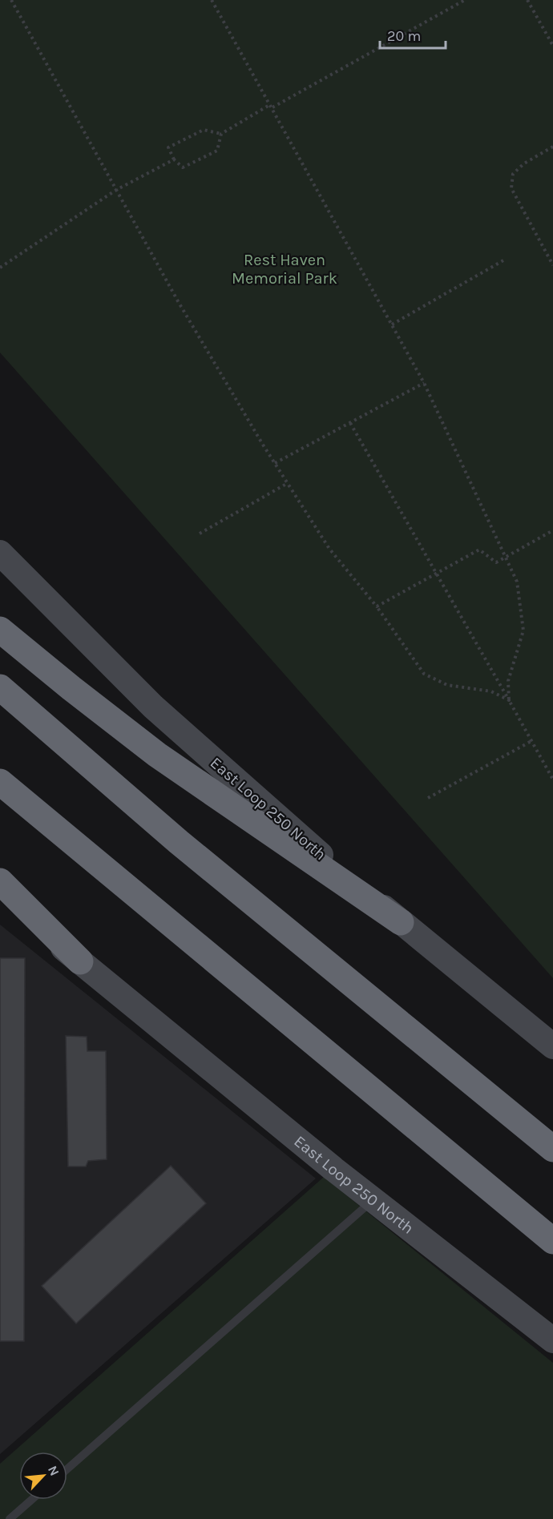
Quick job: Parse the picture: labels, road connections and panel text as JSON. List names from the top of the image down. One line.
{"streets":{"main road":["East Loop 250 North"]},"parks":["Rest Haven Memorial Park"],"scale_bar":"20 m","north":"top right"}
